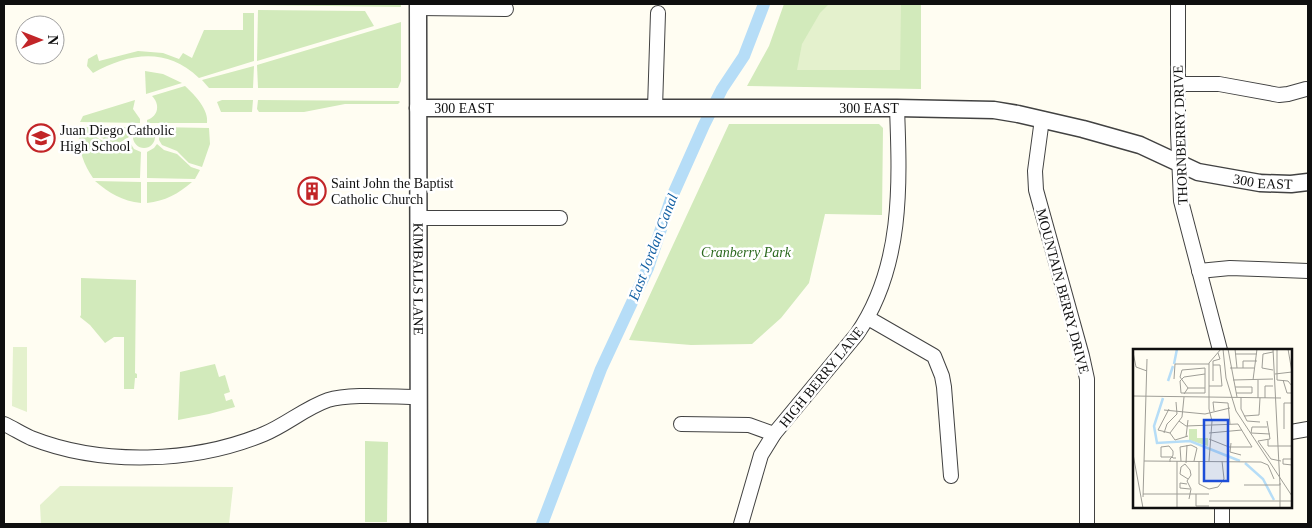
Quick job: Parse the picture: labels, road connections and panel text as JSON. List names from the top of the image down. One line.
{"streets":{"street":["300 EAST","THORNBERRY DRIVE","KIMBALLS LANE","MOUNTAIN BERRY DRIVE","HIGH BERRY LANE"]},"crossings":[["300 EAST","THORNBERRY DRIVE"],["300 EAST","KIMBALLS LANE"],["300 EAST","MOUNTAIN BERRY DRIVE"],["300 EAST","HIGH BERRY LANE"]],"water":["East Jordan Canal"],"parks":["Cranberry Park"],"places":{"school or university":["Juan Diego Catholic High School"],"building":["Saint John the Baptist Catholic Church"]},"north":"right"}
